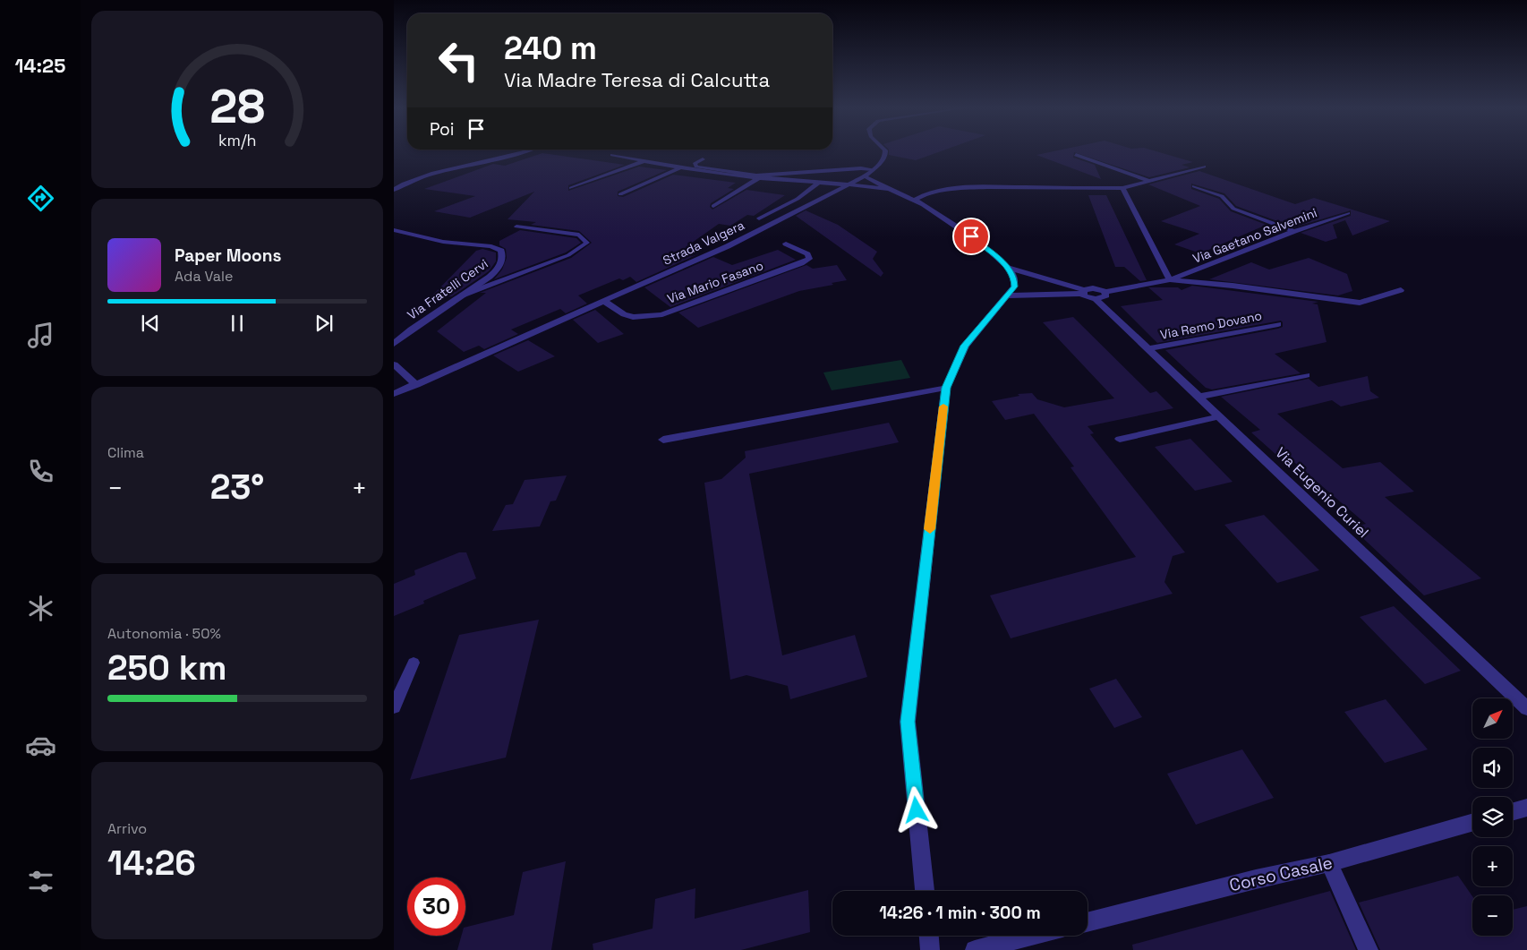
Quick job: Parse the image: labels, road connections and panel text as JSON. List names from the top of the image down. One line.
{"streets":{"street":["Via Gaetano Salvemini","Strada Valgera","Via Mario Fasano","Via Fratelli Cervi","Via Remo Dovano","Via Eugenio Curiel","Corso Casale"]},"crossings":[["Strada Valgera","Via Mario Fasano"],["Via Remo Dovano","Via Eugenio Curiel"]],"north":"top right","page":{"tabs":"14:25","turn":["240 m","Via Madre Teresa di Calcutta"],"then":"Poi","song":["Paper Moons","Ada Vale"],"tile":["Clima",["Autonomia · 50%","250 km"],["Arrivo","14:26"]],"heat":["−","23°","+"],"map_buttons":["+","−"],"limit":"30","trip":"14:26 · 1 min · 300 m","gauge":["28","km/h"]}}
